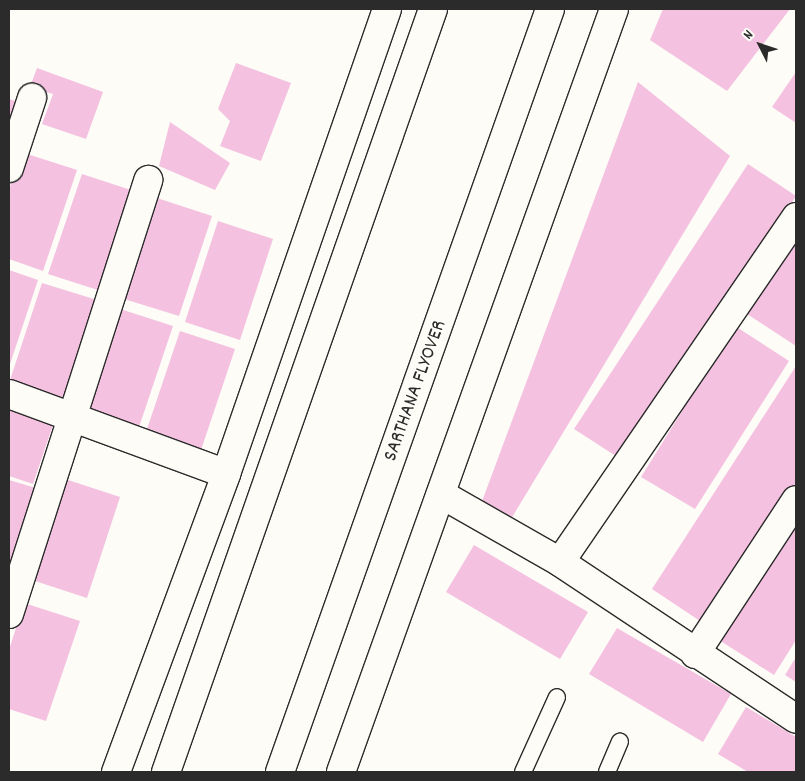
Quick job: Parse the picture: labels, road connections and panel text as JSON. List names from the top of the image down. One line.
{"streets":{"street":["SARTHANA FLYOVER"]},"north":"top left"}
